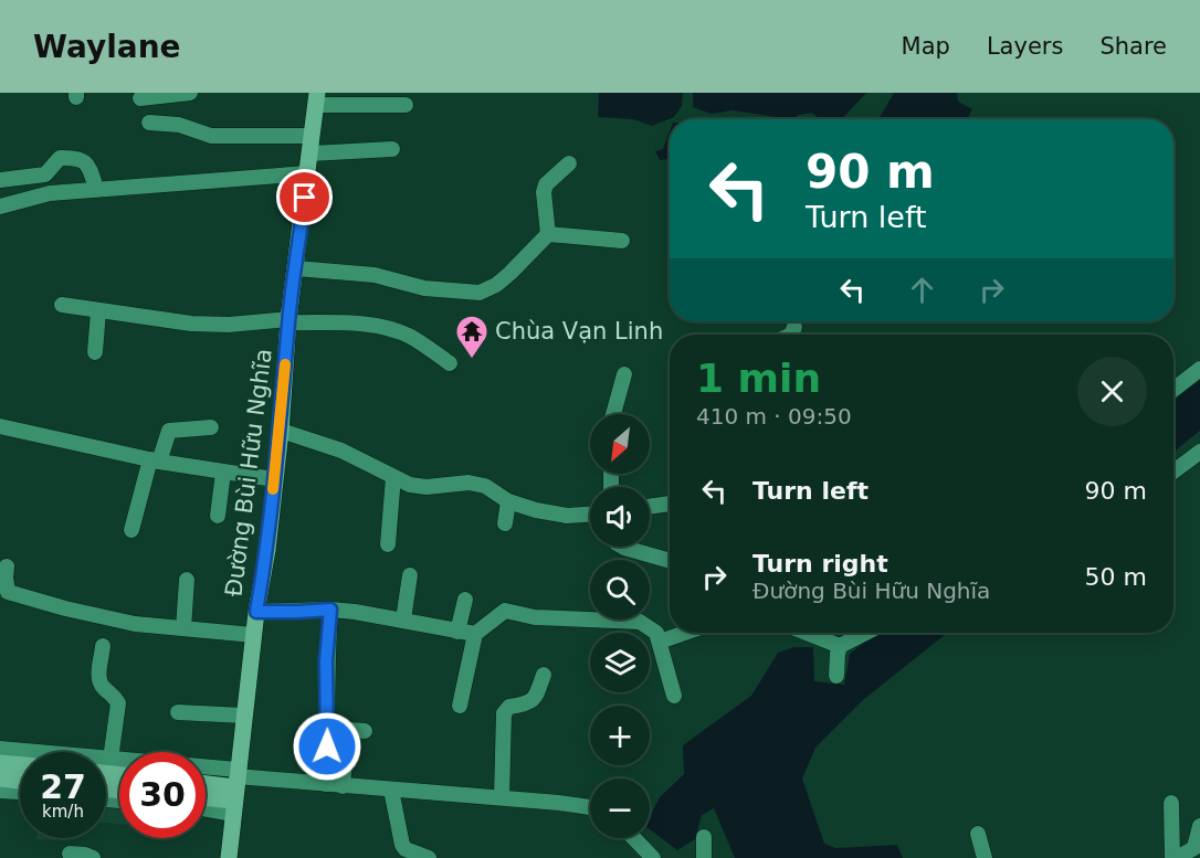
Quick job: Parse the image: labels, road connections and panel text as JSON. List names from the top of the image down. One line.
{"streets":{"main road":["Đường Bùi Hữu Nghĩa"]},"places":{"temple":["Chùa Vạn Linh"]},"north":"bottom left","page":{"header":"Waylane","nav":["Map","Layers","Share"],"turn":["90 m","Turn left"],"heading":["1 min","410 m · 09:50"],"map_buttons":["+","−"],"list":[{"name":"Turn left","value":"90 m"},{"name":"Turn right","note":"Đường Bùi Hữu Nghĩa","value":"50 m"}],"speed":"27 km/h","limit":"30"}}
